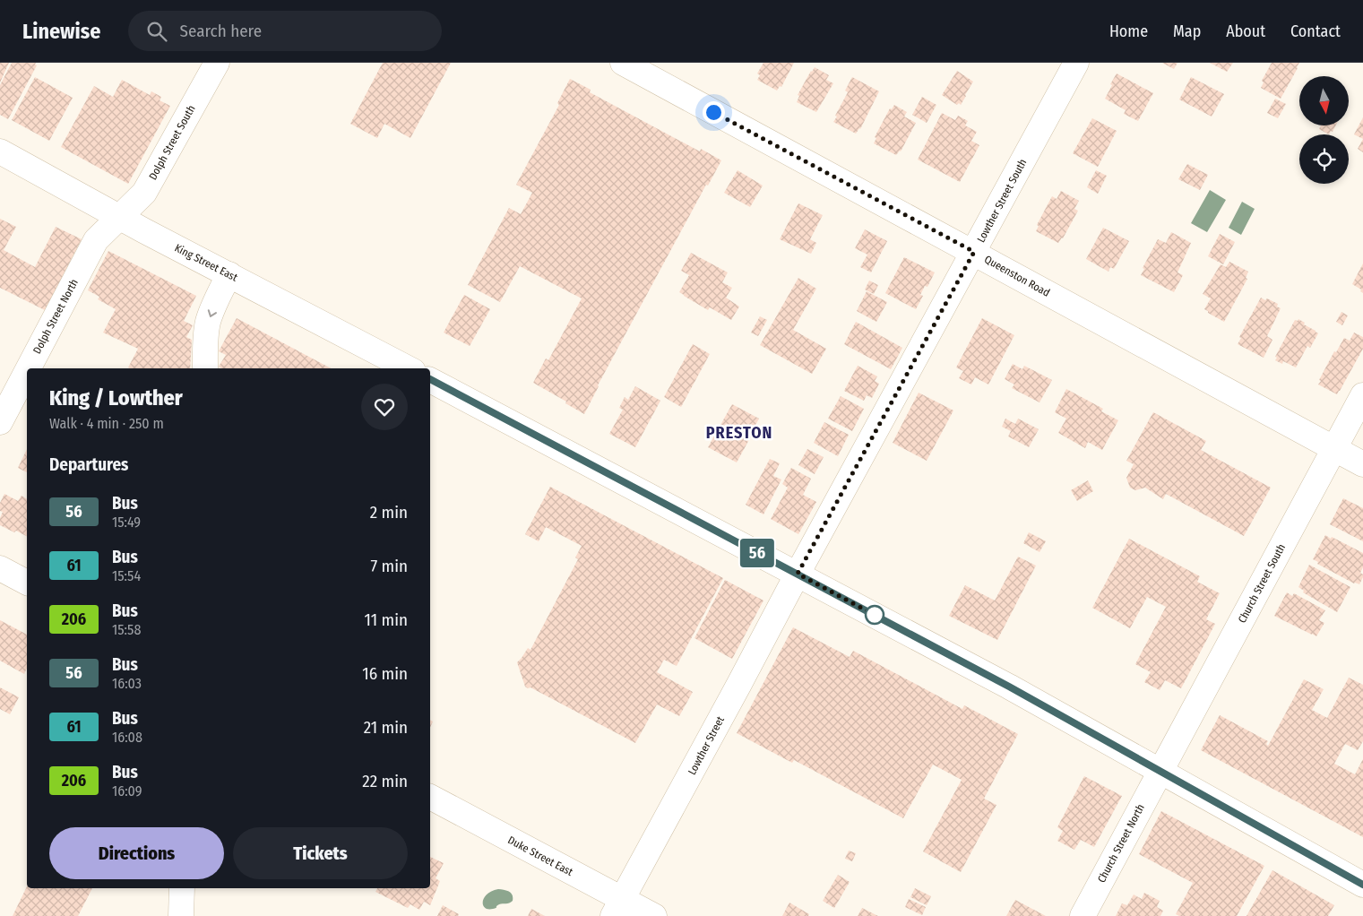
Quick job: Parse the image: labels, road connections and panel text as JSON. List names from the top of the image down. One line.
{"streets":{"street":["Dolph Street South","Lowther Street South","King Street East","Queenston Road","Dolph Street North","Church Street South","Lowther Street","Church Street North","Duke Street East"]},"crossings":[["Dolph Street South","King Street East"],["Dolph Street South","Dolph Street North"],["Lowther Street South","Queenston Road"],["Lowther Street South","Lowther Street"],["King Street East","Dolph Street North"],["Queenston Road","Church Street South"],["Church Street South","Church Street North"],["Lowther Street","Duke Street East"]],"districts":["PRESTON"],"lines":["bus line 56"],"north":"bottom","page":{"header":"Linewise","search":"Search here","nav":["Home","Map","About","Contact"],"on_map":"56","heading":[["King / Lowther","Walk · 4 min · 250 m"],"Departures"],"list":[{"mark":"56","name":"Bus","note":"15:49","value":"2 min"},{"mark":"61","name":"Bus","note":"15:54","value":"7 min"},{"mark":"206","name":"Bus","note":"15:58","value":"11 min"},{"mark":"56","name":"Bus","note":"16:03","value":"16 min"},{"mark":"61","name":"Bus","note":"16:08","value":"21 min"},{"mark":"206","name":"Bus","note":"16:09","value":"22 min"}],"buttons":["Directions","Tickets"]}}
